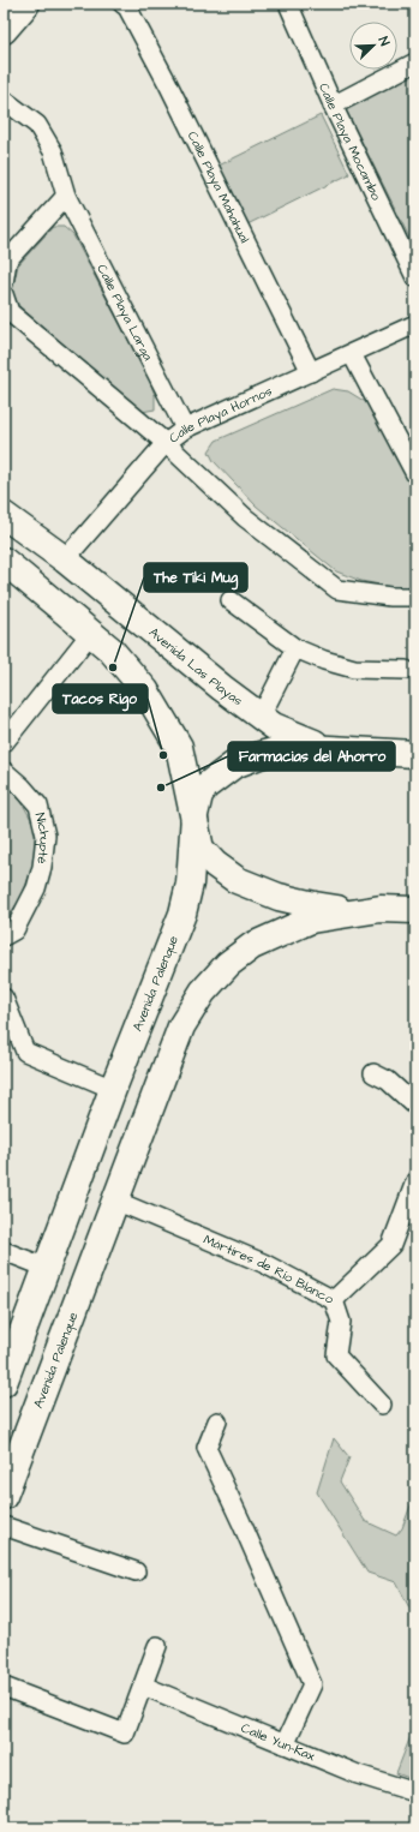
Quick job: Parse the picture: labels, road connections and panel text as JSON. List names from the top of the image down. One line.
{"streets":{"street":["Calle Playa Mocambo","Calle Playa Mahahual","Calle Playa Larga","Calle Playa Hornos","Avenida Las Playas","Nichupté","Avenida Palenque","Mártires de Río Blanco","Calle Yun-Kax"]},"crossings":[["Calle Playa Mahahual","Calle Playa Hornos"],["Calle Playa Larga","Calle Playa Hornos"],["Calle Playa Hornos","Avenida Las Playas"],["Avenida Las Playas","Avenida Palenque"],["Avenida Palenque","Mártires de Río Blanco"]],"places":["The Tiki Mug","Tacos Rigo","Farmacias del Ahorro"],"north":"top right"}
